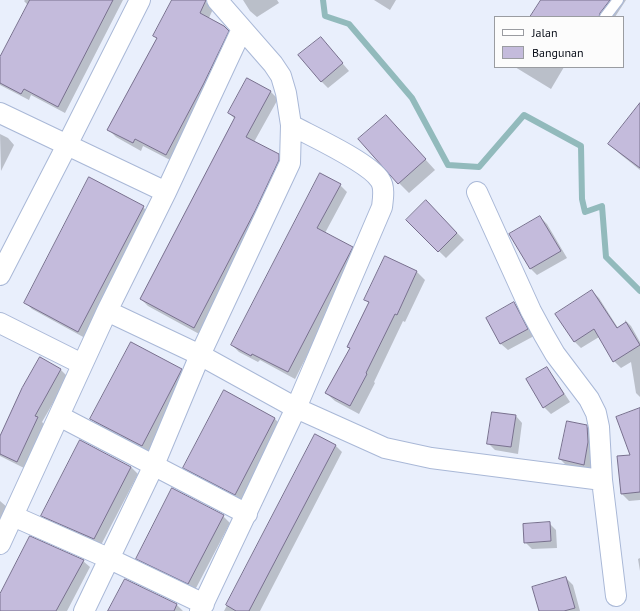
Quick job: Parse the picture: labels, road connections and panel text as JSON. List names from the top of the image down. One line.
{"legend":["Jalan","Bangunan"]}
